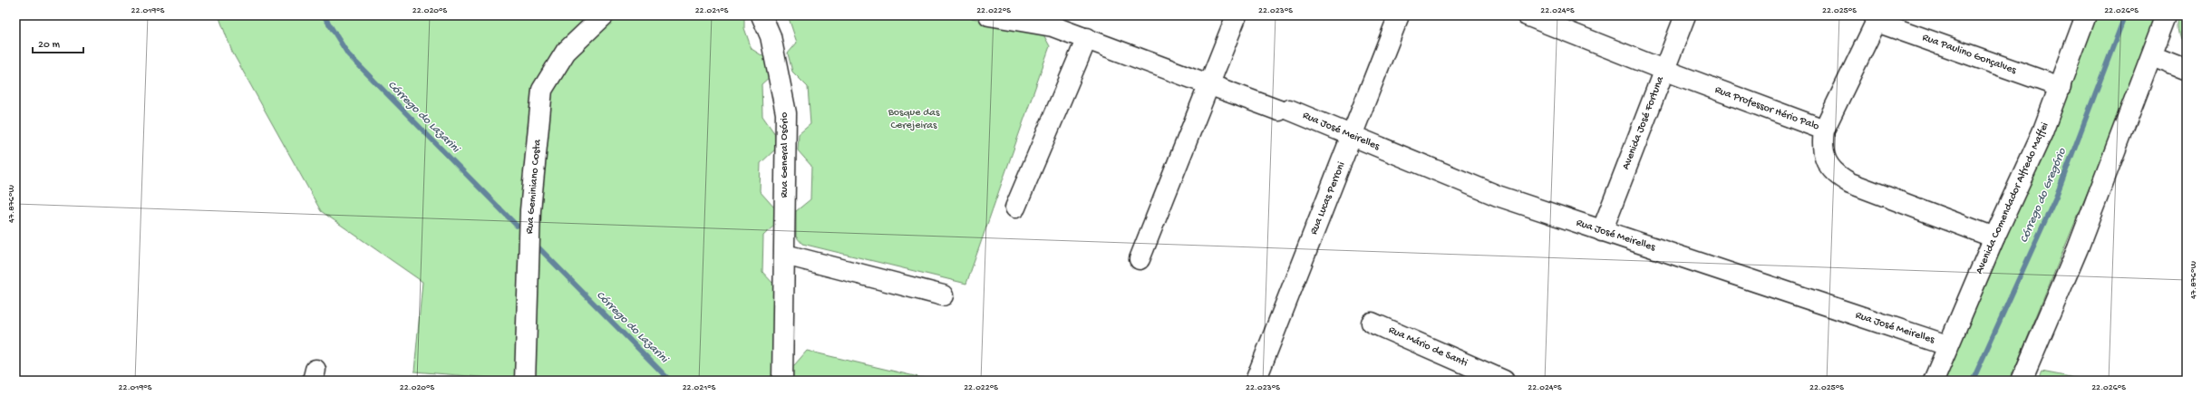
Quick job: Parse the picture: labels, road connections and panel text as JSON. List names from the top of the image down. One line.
{"streets":{"street":["Rua Paulino Gonçalves","Rua Professor Hério Palo","Avenida José Fortuna","Rua José Meirelles","Rua General Osório","Rua Geminiano Costa","Rua Lucas Perroni","Avenida Comendador Alfredo Maffei","Rua Mário de Santi"]},"crossings":[["Rua Paulino Gonçalves","Avenida Comendador Alfredo Maffei"],["Rua Professor Hério Palo","Avenida José Fortuna"],["Rua Professor Hério Palo","Avenida Comendador Alfredo Maffei"],["Avenida José Fortuna","Rua José Meirelles"],["Rua José Meirelles","Rua Lucas Perroni"],["Rua José Meirelles","Avenida Comendador Alfredo Maffei"]],"water":["Córrego do Lazarini","Córrego do Gregório"],"parks":["Bosque das Cerejeiras"],"scale_bar":"20 m","coordinates":["22.019°S","22.020°S","22.021°S","22.022°S","22.023°S","22.024°S","22.025°S","22.026°S","47.876°W"]}
